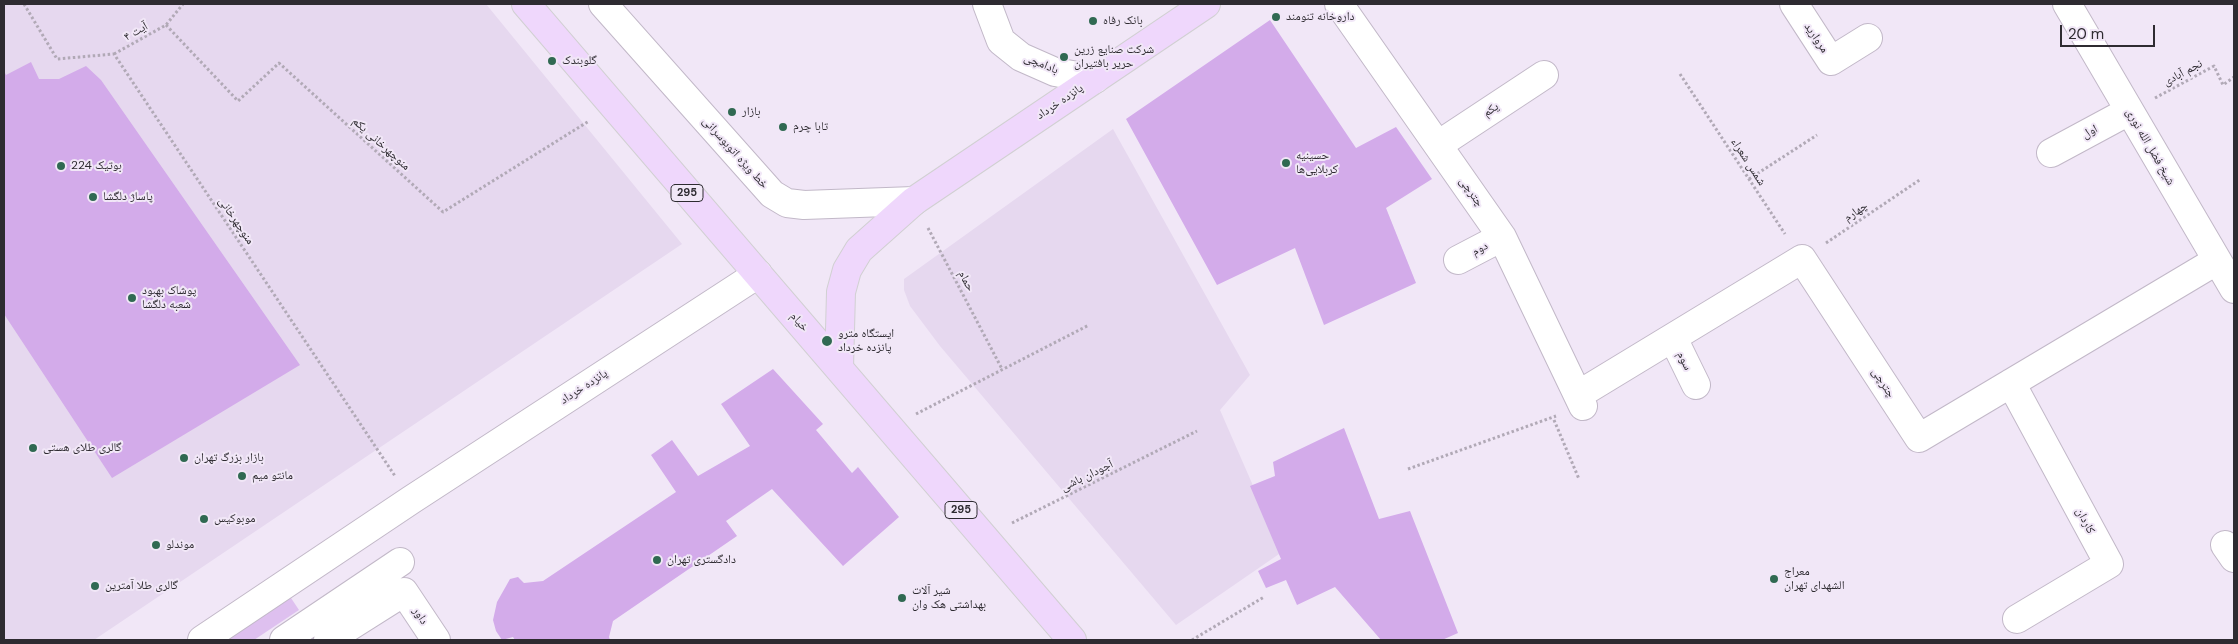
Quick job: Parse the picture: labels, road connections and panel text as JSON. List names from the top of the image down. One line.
{"streets":{"main road":["پانزده خرداد","295","خیام"],"street":["مروارید","بادامچی","یکم","اول","شیخ فضل الله نوری","خط ویژه اتوبوسرانی","چترچی","دوم","سوم","کاردان","داور"],"path":["آیت ۴","نجم آبادی","منوچهرخانی یکم","شمس شعراء","چهارم","منوچهرخانی","حمام","آجودان باشی"]},"crossings":[["آیت ۴","منوچهرخانی یکم"],["آیت ۴","منوچهرخانی"],["بادامچی","پانزده خرداد"],["نجم آبادی","اول"],["نجم آبادی","شیخ فضل الله نوری"],["پانزده خرداد","خط ویژه اتوبوسرانی"],["پانزده خرداد","منوچهرخانی"],["پانزده خرداد","حمام"],["پانزده خرداد","خیام"],["یکم","چترچی"],["اول","شیخ فضل الله نوری"],["منوچهرخانی یکم","خیام"],["شیخ فضل الله نوری","چترچی"],["خط ویژه اتوبوسرانی","حمام"],["شمس شعراء","چترچی"],["شمس شعراء","چهارم"],["چترچی","چهارم"],["چترچی","دوم"],["چترچی","کاردان"],["خیام","آجودان باشی"]],"places":["داروخانه تنومند","بانک رفاه","شرکت صنایع زرین حریر بافتیران","گلوبندک","بازار","تابا چرم","حسینیه کربلایی‌ها","بوتیک 224","پاساژ دلگشا","پوشاک بهبود شعبه دلگشا","ایستگاه مترو پانزده خرداد","گالری طلای هستی","بازار بزرگ تهران","مانتو میم","موبوکیس","موندلو","دادگستری تهران","معراج الشهدای تهران","گالری طلا آمترین","شیر آلات بهداشتی هک وان"],"scale_bar":"20 m"}
